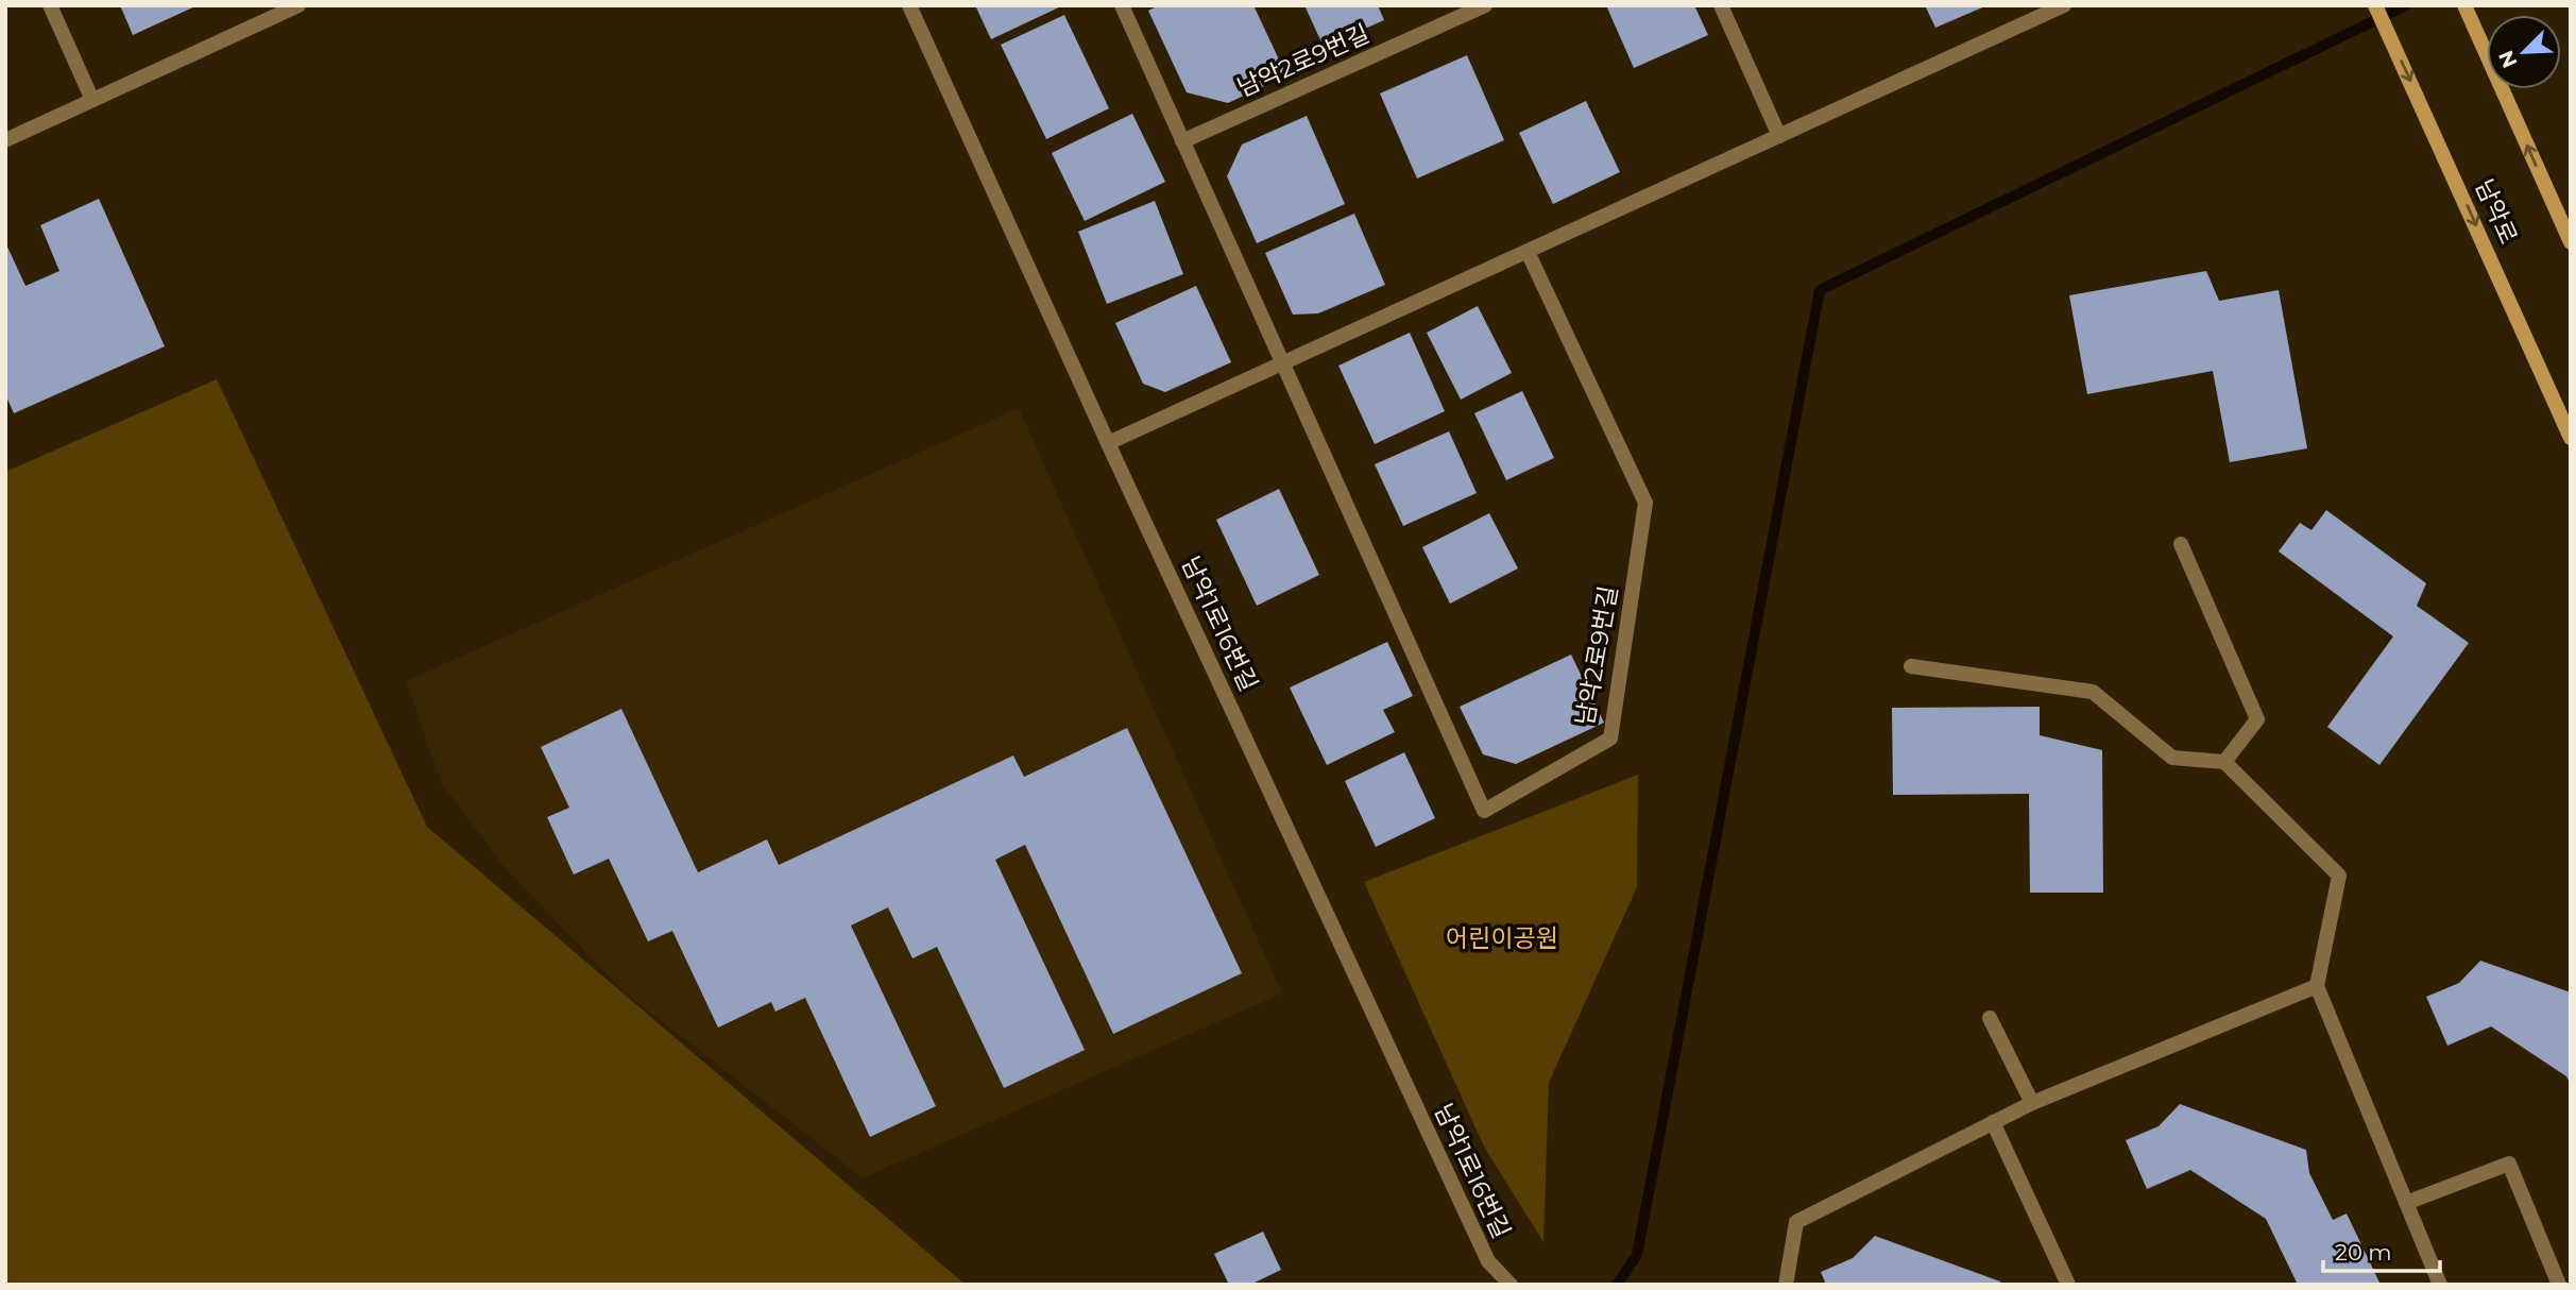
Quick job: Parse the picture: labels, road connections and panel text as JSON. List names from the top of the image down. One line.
{"streets":{"street":["남악2로9번길","남악로","남악1로16번길"]},"parks":["어린이공원"],"scale_bar":"20 m","north":"bottom left"}
